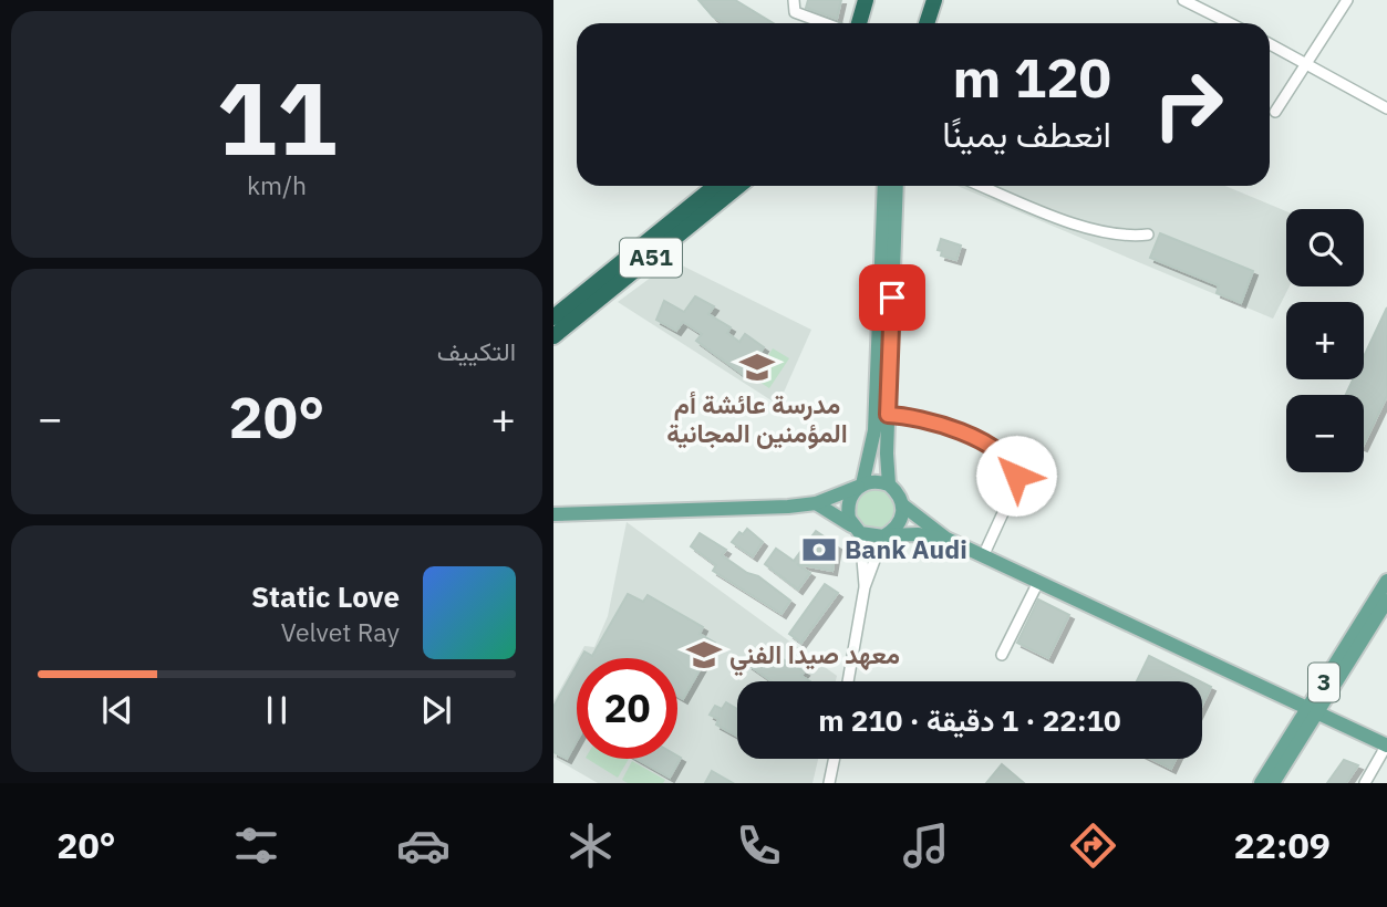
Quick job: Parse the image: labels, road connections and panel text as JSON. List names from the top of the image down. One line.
{"streets":{"highway":["A51"],"main road":["3"]},"places":{"school or university":["مدرسة عائشة أم المؤمنين المجانية","معهد صيدا الفني"],"bank":["Bank Audi"]},"page":{"tile":[["11","km/h"],"التكييف"],"turn":["120 m","انعطف يمينًا"],"map_buttons":["+","−"],"heat":["−","20°","+"],"song":["Static Love","Velvet Ray"],"limit":"20","trip":"22:10 · 1 دقيقة · 210 m","tabs":["22:09","20°"]}}
